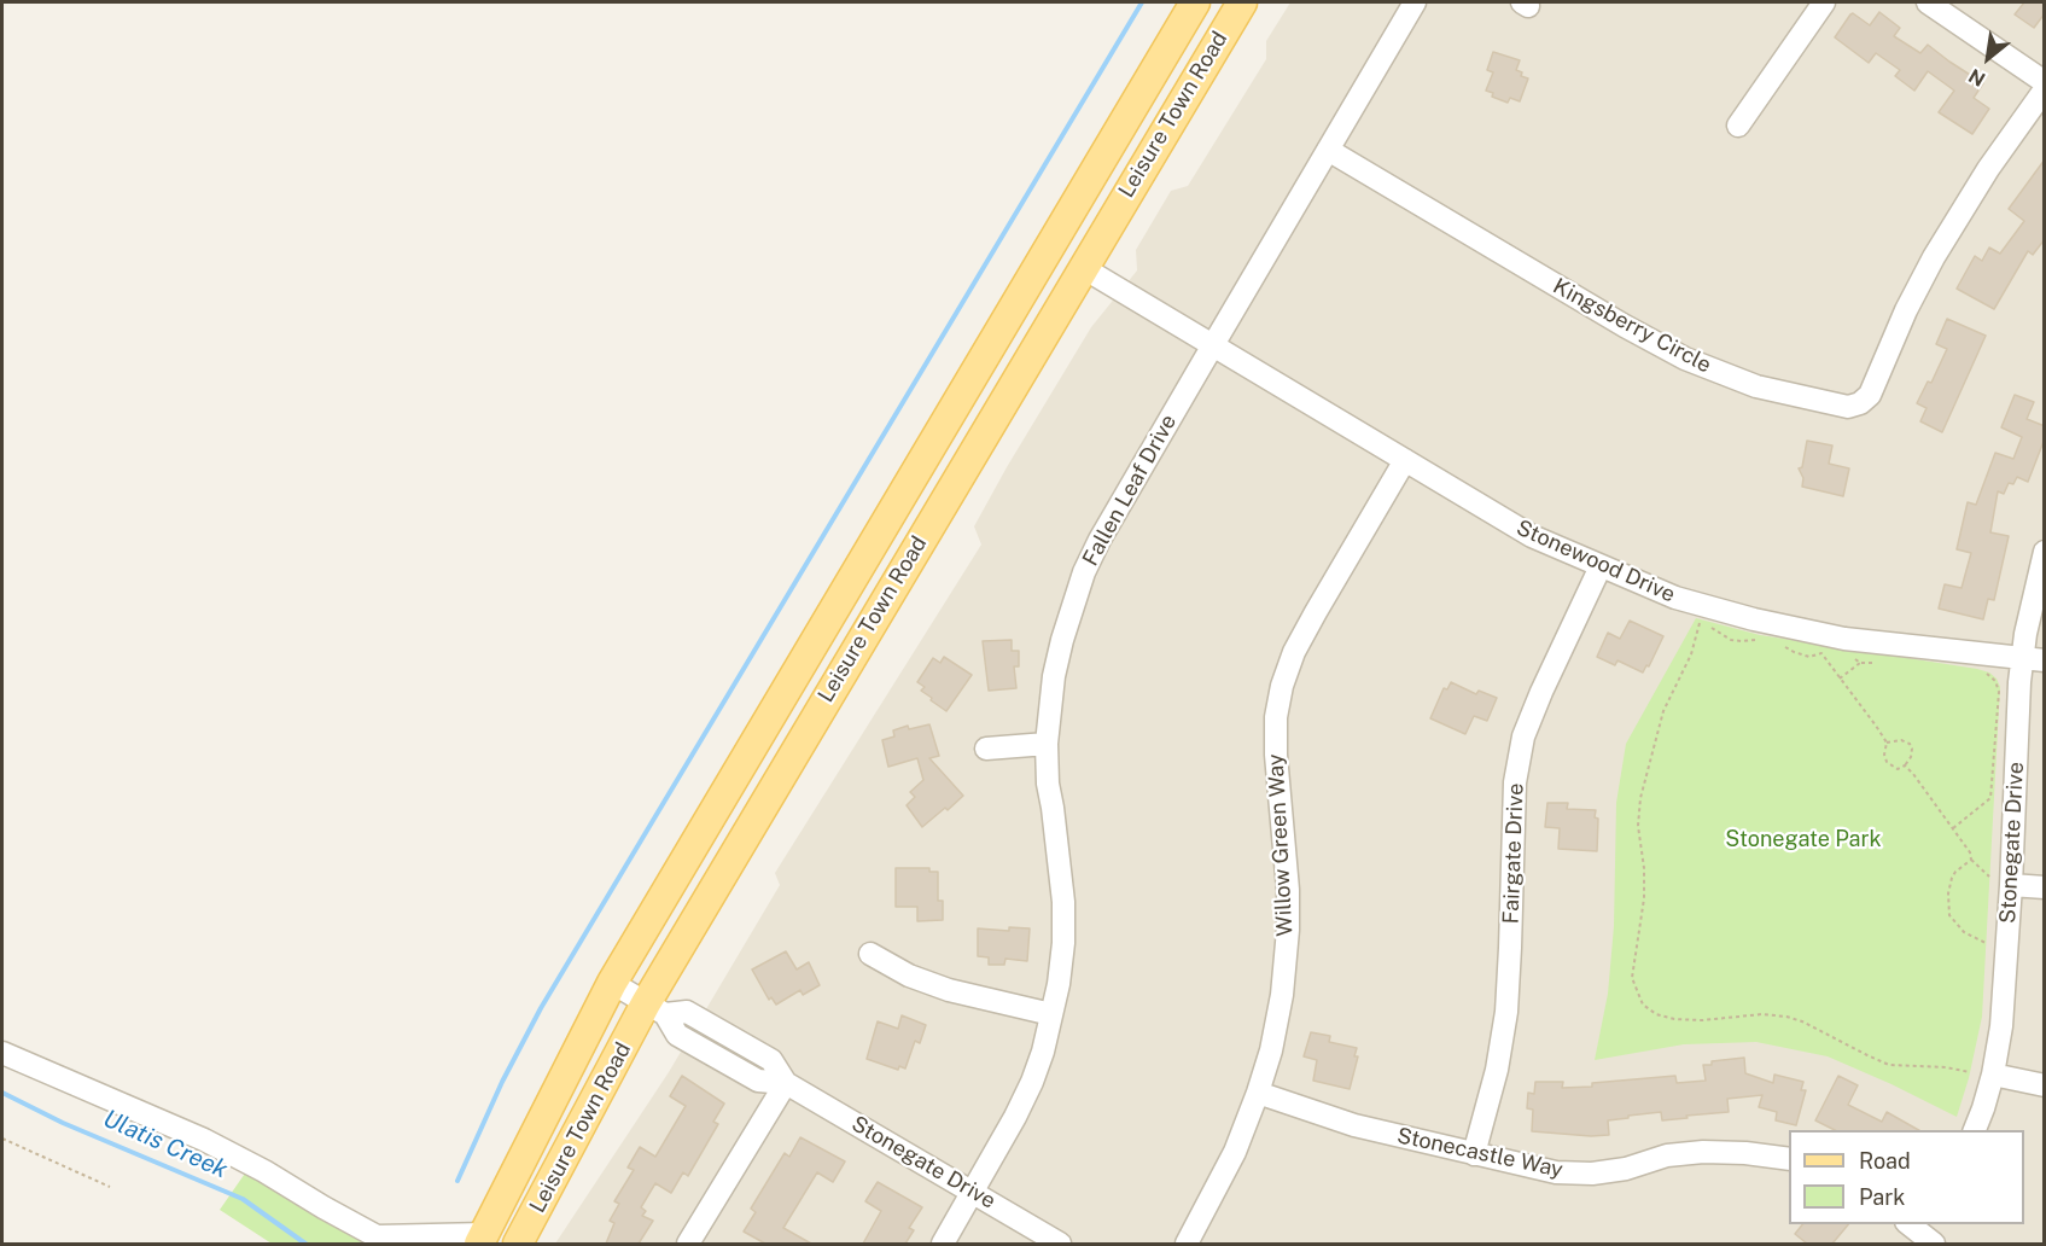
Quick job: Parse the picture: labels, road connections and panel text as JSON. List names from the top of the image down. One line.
{"streets":{"main road":["Leisure Town Road"],"street":["Kingsberry Circle","Fallen Leaf Drive","Stonewood Drive","Stonegate Drive","Willow Green Way","Fairgate Drive","Stonecastle Way"]},"crossings":[["Leisure Town Road","Stonewood Drive"],["Leisure Town Road","Stonegate Drive"],["Kingsberry Circle","Fallen Leaf Drive"],["Fallen Leaf Drive","Stonewood Drive"],["Fallen Leaf Drive","Stonegate Drive"],["Stonewood Drive","Stonegate Drive"],["Stonewood Drive","Willow Green Way"],["Stonewood Drive","Fairgate Drive"],["Willow Green Way","Stonecastle Way"],["Fairgate Drive","Stonecastle Way"]],"water":["Ulatis Creek"],"parks":["Stonegate Park"],"legend":["Road","Park"],"north":"bottom left"}
